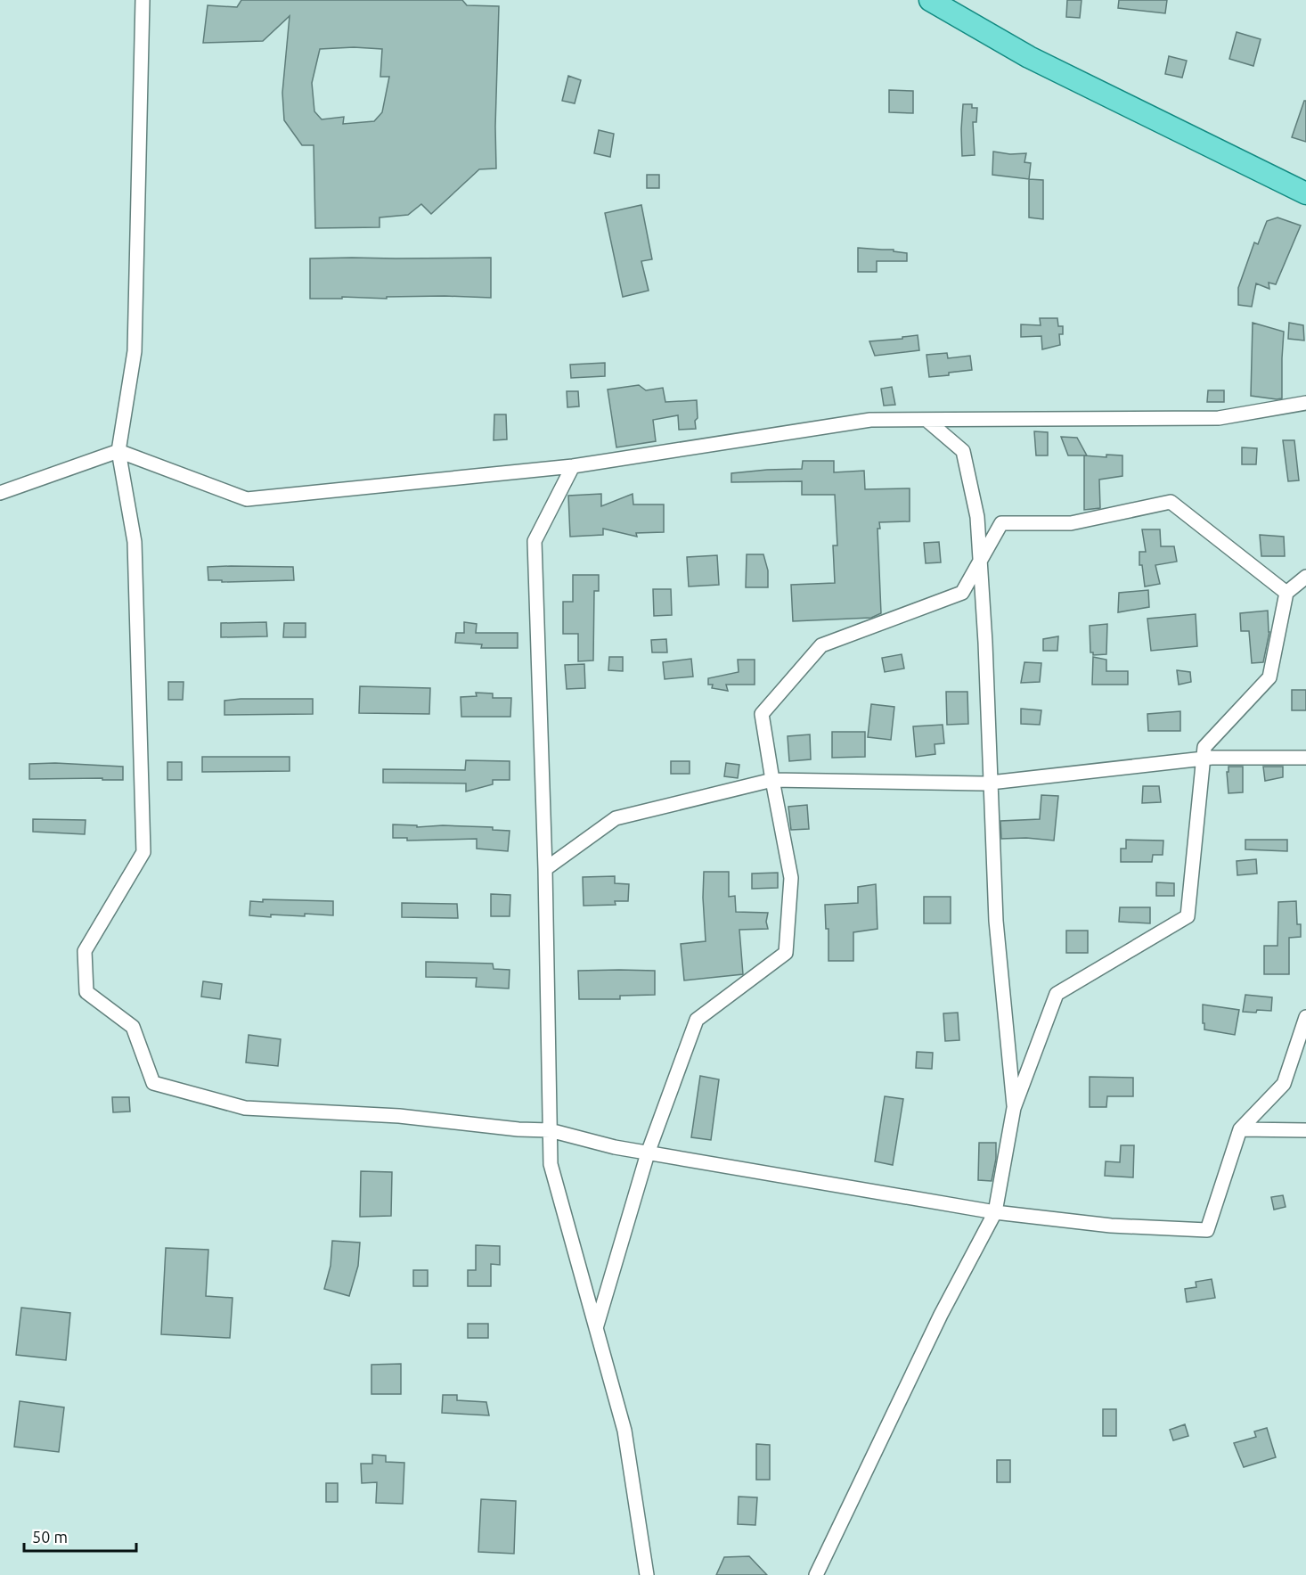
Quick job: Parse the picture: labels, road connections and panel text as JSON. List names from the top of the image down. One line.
{"scale_bar":"50 m"}
